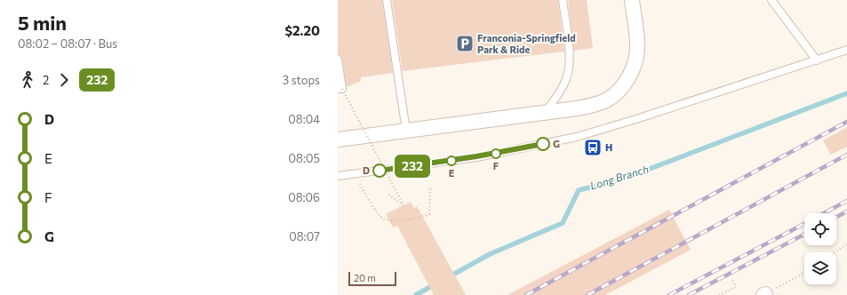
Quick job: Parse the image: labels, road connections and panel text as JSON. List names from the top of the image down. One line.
{"water":["Long Branch"],"places":{"parking":["Franconia-Springfield Park & Ride"],"other":["G","F","E","D"],"bus stop":["H"]},"lines":["bus line 232"],"scale_bar":"20 m","page":{"heading":["5 min","08:02 – 08:07 · Bus","$2.20"],"on_map":"232","legs":["2","232","3 stops"],"list":[{"name":"D","value":"08:04"},{"name":"E","value":"08:05"},{"name":"F","value":"08:06"},{"name":"G","value":"08:07"}],"scale":"20 m"}}
